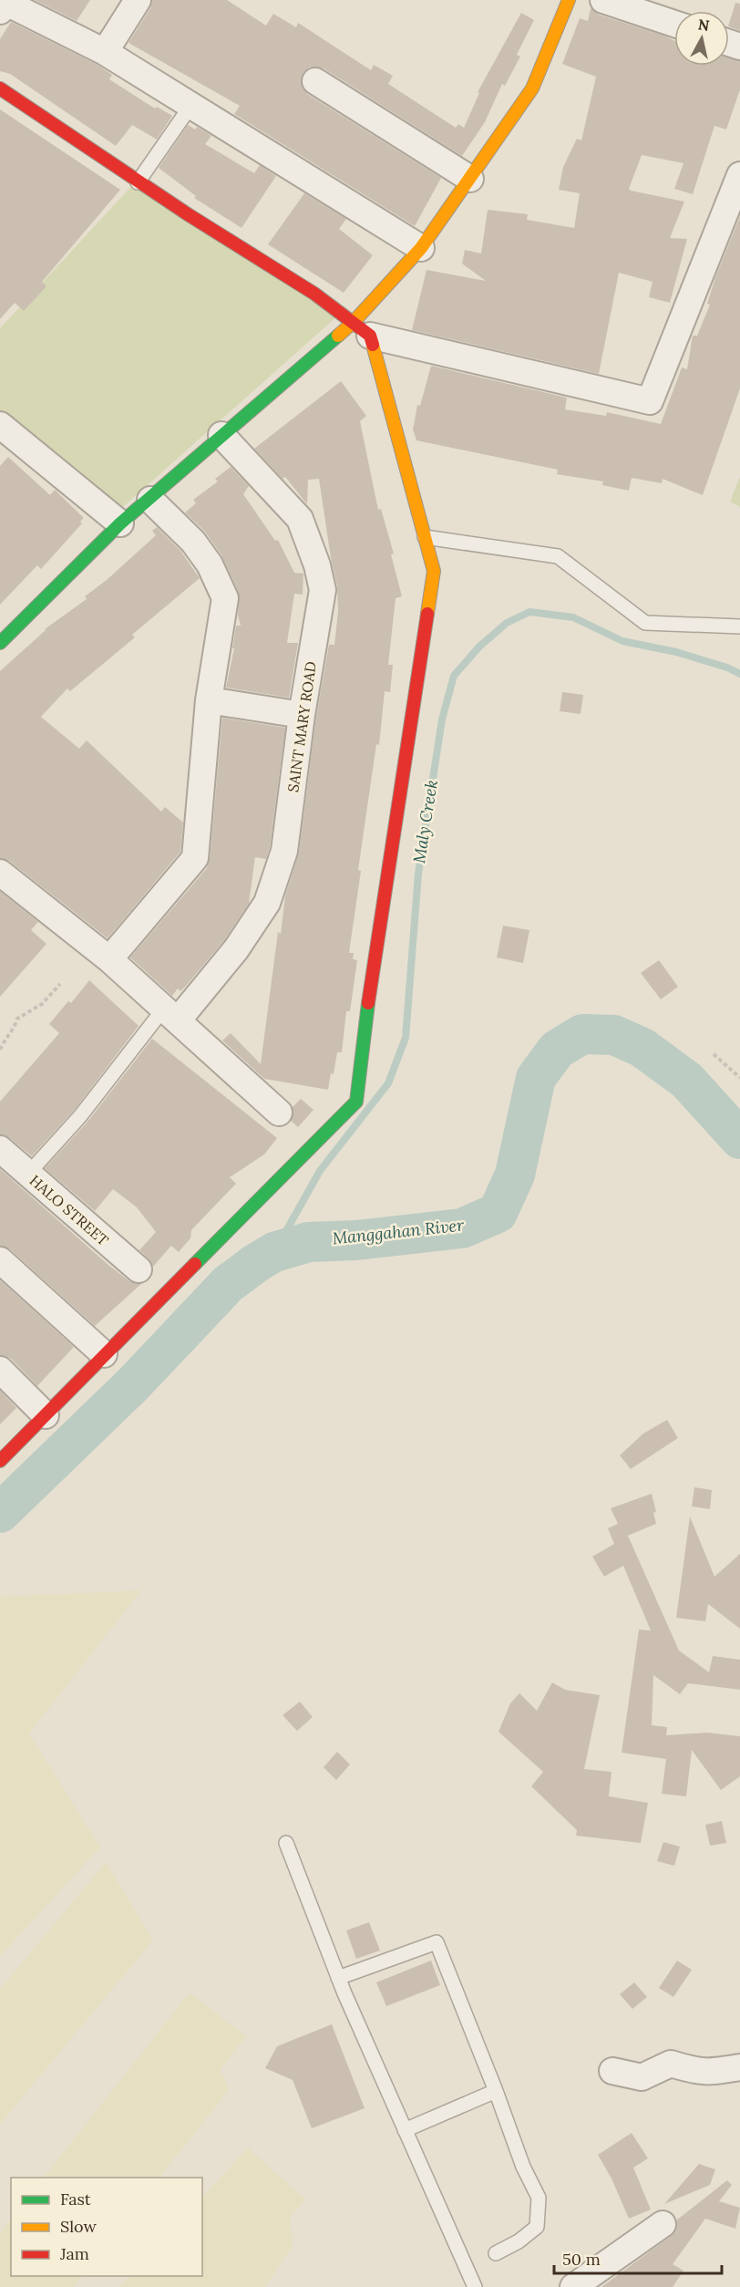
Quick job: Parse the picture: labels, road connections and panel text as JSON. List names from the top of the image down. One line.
{"streets":{"street":["SAINT MARY ROAD","HALO STREET"]},"water":["Maly Creek","Manggahan River"],"legend":["Fast","Slow","Jam"],"scale_bar":"50 m","north":"top"}
